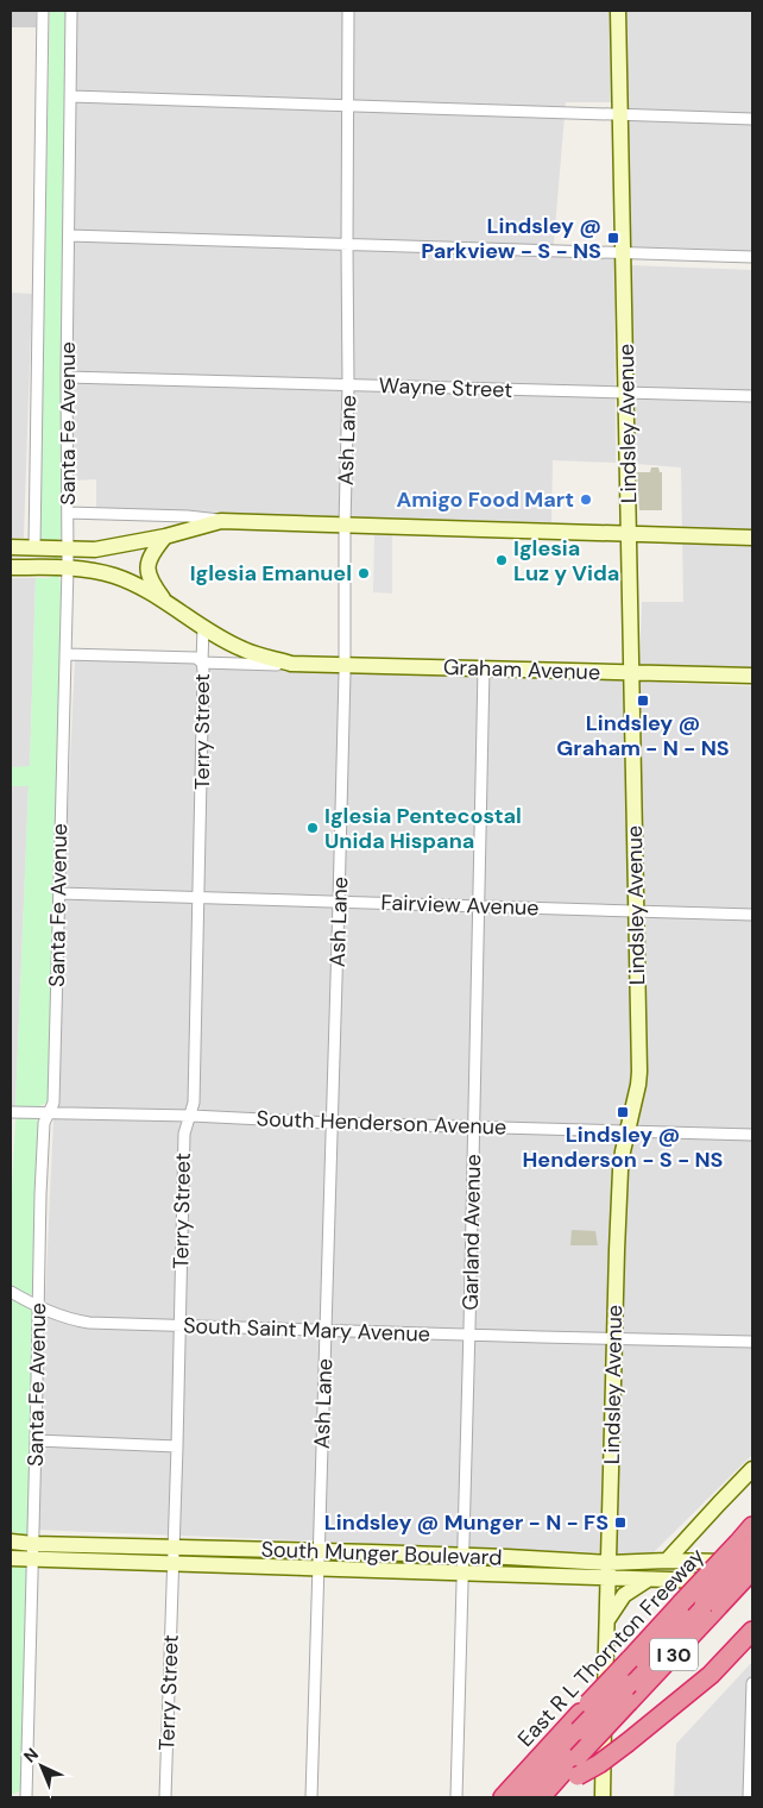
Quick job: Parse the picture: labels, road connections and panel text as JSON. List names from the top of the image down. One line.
{"streets":{"highway":["East R L Thornton Freeway","I 30"],"street":["Wayne Street","Santa Fe Avenue","Lindsley Avenue","Ash Lane","Graham Avenue","Terry Street","Fairview Avenue","South Henderson Avenue","Garland Avenue","South Saint Mary Avenue","South Munger Boulevard"]},"crossings":[["Wayne Street","Santa Fe Avenue"],["Wayne Street","Lindsley Avenue"],["Wayne Street","Ash Lane"],["Santa Fe Avenue","Graham Avenue"],["Santa Fe Avenue","Fairview Avenue"],["Santa Fe Avenue","South Henderson Avenue"],["Santa Fe Avenue","South Saint Mary Avenue"],["Santa Fe Avenue","South Munger Boulevard"],["Lindsley Avenue","Graham Avenue"],["Lindsley Avenue","Fairview Avenue"],["Lindsley Avenue","South Henderson Avenue"],["Lindsley Avenue","South Saint Mary Avenue"],["Lindsley Avenue","South Munger Boulevard"],["Ash Lane","Graham Avenue"],["Ash Lane","Fairview Avenue"],["Ash Lane","South Henderson Avenue"],["Ash Lane","South Saint Mary Avenue"],["Ash Lane","South Munger Boulevard"],["Graham Avenue","Terry Street"],["Graham Avenue","Garland Avenue"],["Terry Street","Fairview Avenue"],["Terry Street","South Henderson Avenue"],["Terry Street","South Saint Mary Avenue"],["Terry Street","South Munger Boulevard"],["Fairview Avenue","Garland Avenue"],["South Henderson Avenue","Garland Avenue"],["Garland Avenue","South Saint Mary Avenue"],["Garland Avenue","South Munger Boulevard"],["South Munger Boulevard","East R L Thornton Freeway"]],"places":{"transit":["Lindsley @ Parkview - S - NS","Lindsley @ Graham - N - NS","Lindsley @ Henderson - S - NS","Lindsley @ Munger - N - FS"],"other":["Amigo Food Mart","Iglesia Luz y Vida","Iglesia Emanuel","Iglesia Pentecostal Unida Hispana"]},"north":"top left"}
